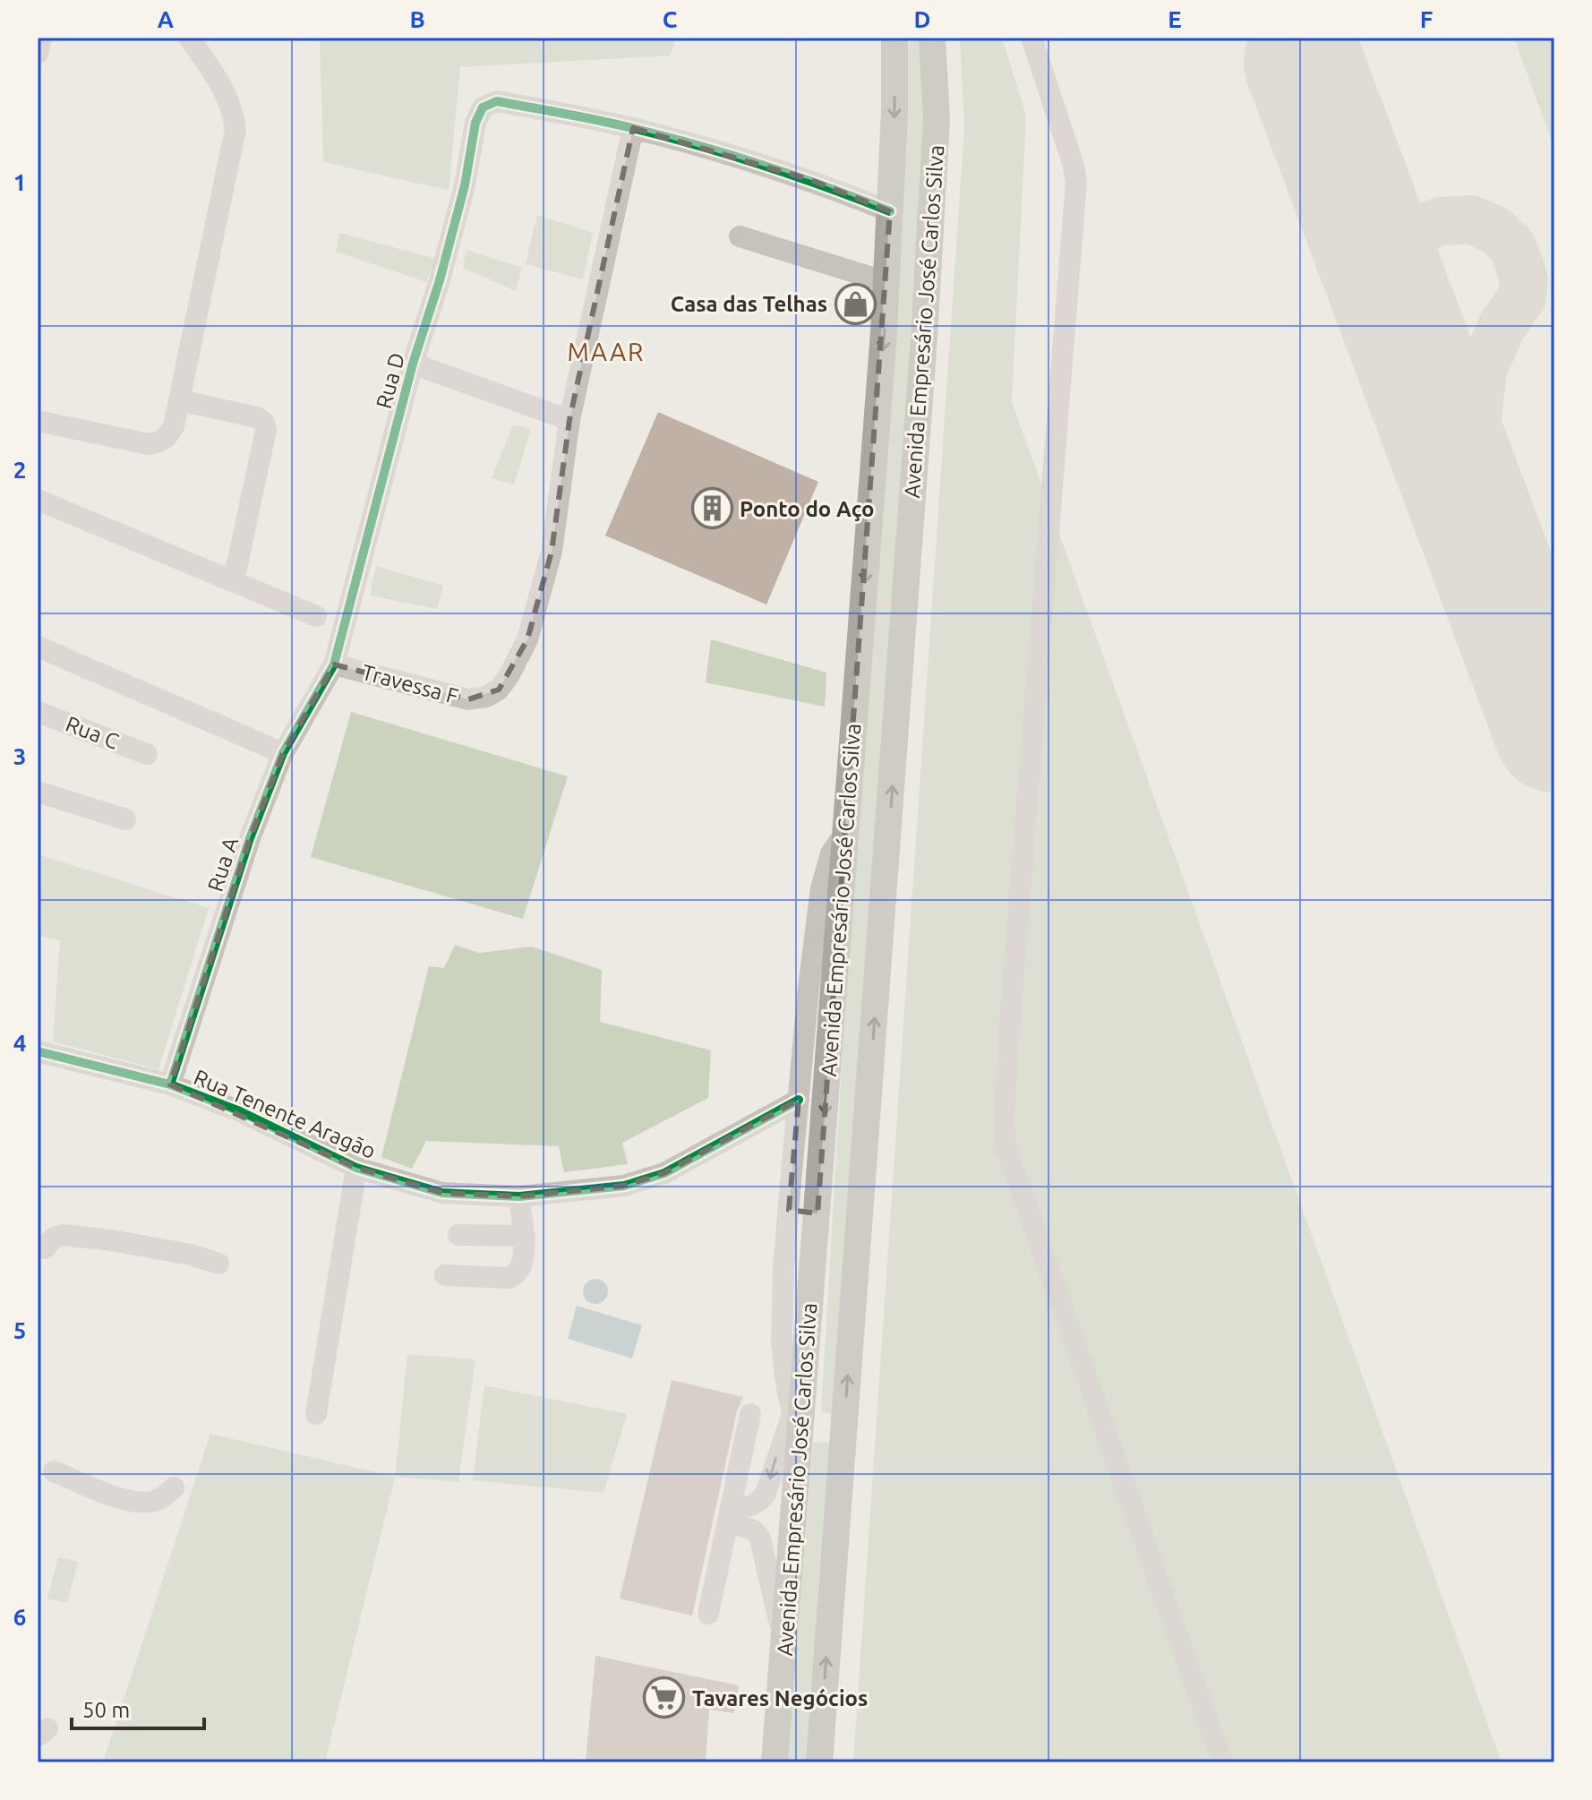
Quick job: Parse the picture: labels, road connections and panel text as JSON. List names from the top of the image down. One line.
{"streets":{"main road":["Avenida Empresário José Carlos Silva"],"street":["Rua D","Travessa F","Rua C","Rua A","Rua Tenente Aragão"]},"crossings":[["Rua D","Travessa F"],["Rua D","Rua A"],["Travessa F","Rua A"],["Rua A","Rua Tenente Aragão"]],"districts":["MAAR"],"places":{"shop":["Casa das Telhas"],"building":["Ponto do Aço"],"supermarket":["Tavares Negócios"]},"scale_bar":"50 m","grid":{"columns":["A","B","C","D","E","F"],"rows":["1","2","3","4","5","6"]}}
